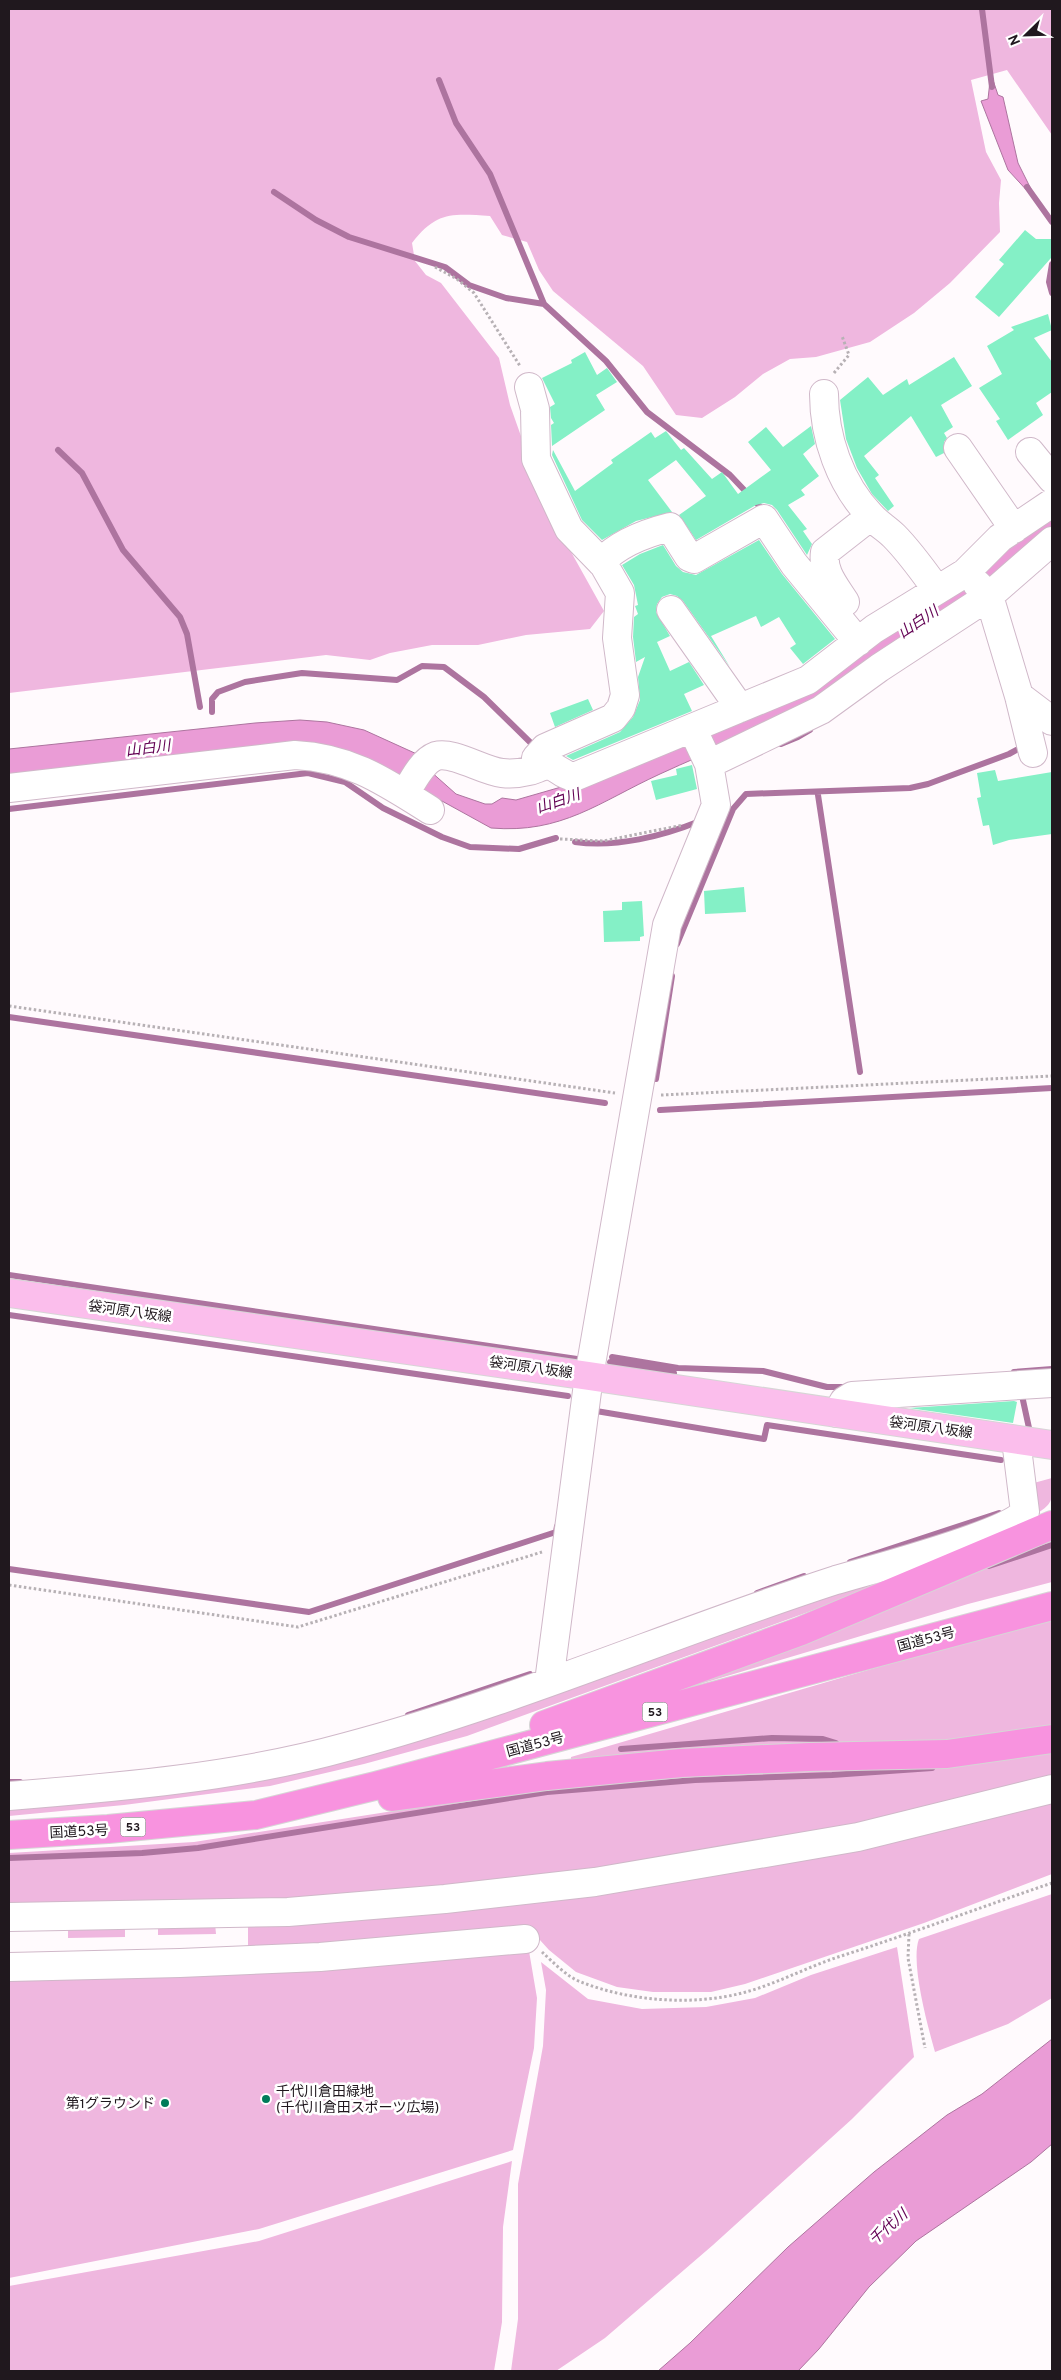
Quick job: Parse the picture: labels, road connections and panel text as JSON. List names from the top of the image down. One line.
{"streets":{"highway":["国道53号","53"],"main road":["袋河原八坂線"]},"water":["山白川","千代川"],"places":["千代川倉田緑地 (千代川倉田スポーツ広場)","第1グラウンド"],"north":"bottom left"}
